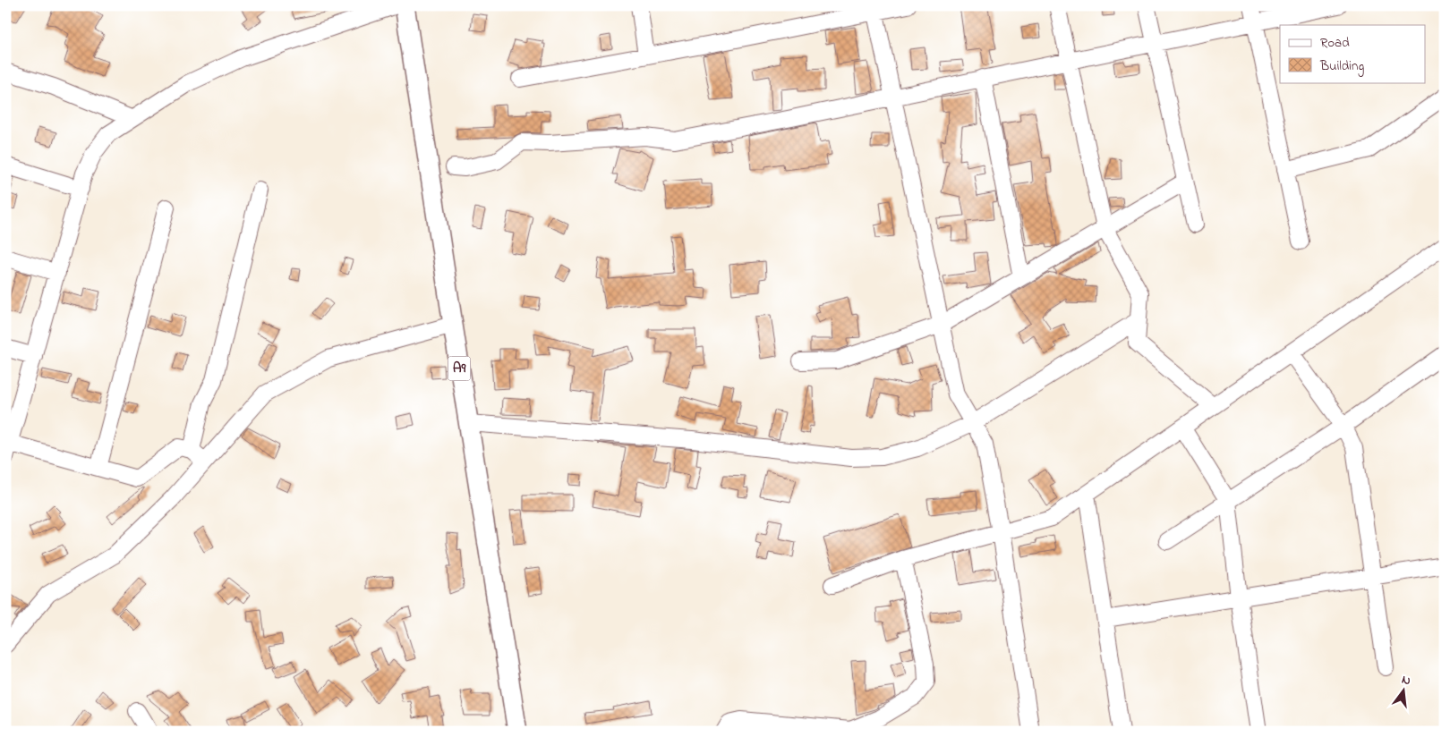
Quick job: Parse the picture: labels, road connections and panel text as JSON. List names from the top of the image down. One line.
{"streets":{"main road":["A9"]},"legend":["Road","Building"],"north":"top"}
